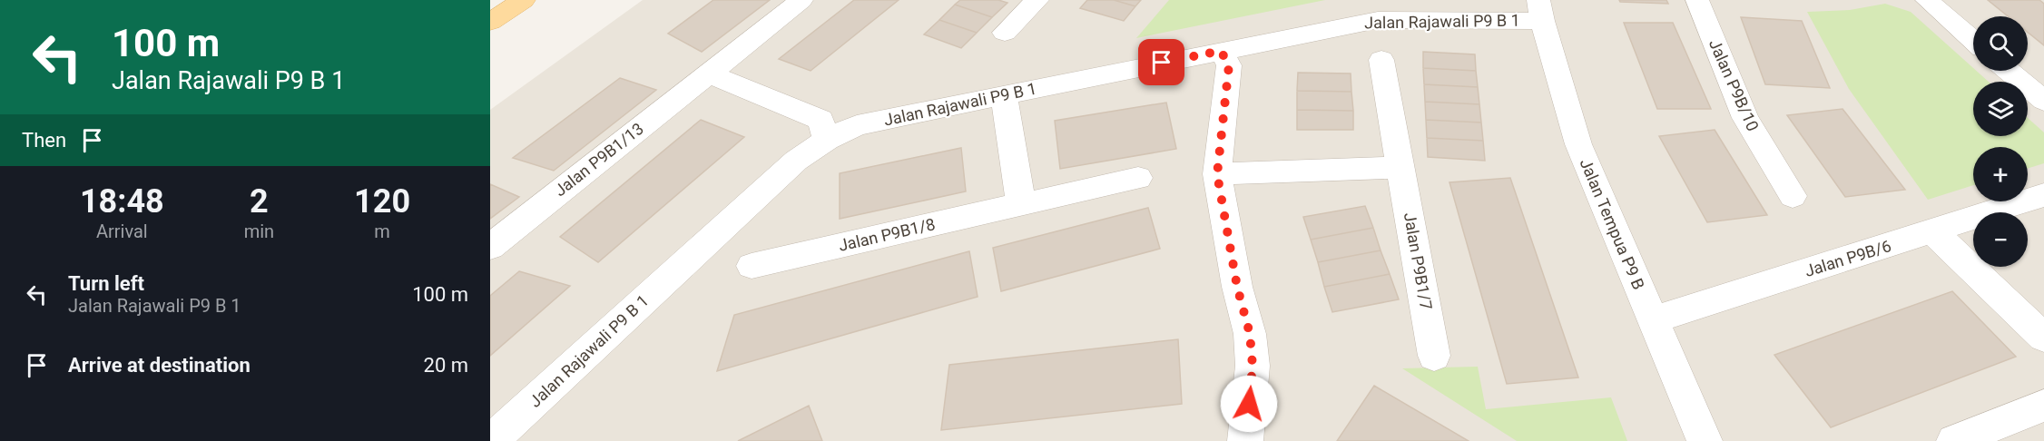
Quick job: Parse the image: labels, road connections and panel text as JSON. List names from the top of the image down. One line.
{"streets":{"street":["Jalan Rajawali P9 B 1","Jalan P9B/10","Jalan P9B1/13","Jalan Tempua P9 B","Jalan P9B1/8","Jalan P9B/6","Jalan P9B1/7"]},"crossings":[["Jalan Rajawali P9 B 1","Jalan Tempua P9 B"],["Jalan Tempua P9 B","Jalan P9B/6"]],"page":{"turn":["100 m","Jalan Rajawali P9 B 1"],"map_buttons":["+","−"],"then":"Then","eta":["18:48","Arrival","2","min","120","m"],"list":[{"name":"Turn left","note":"Jalan Rajawali P9 B 1","value":"100 m"},{"name":"Arrive at destination","value":"20 m"}]}}
